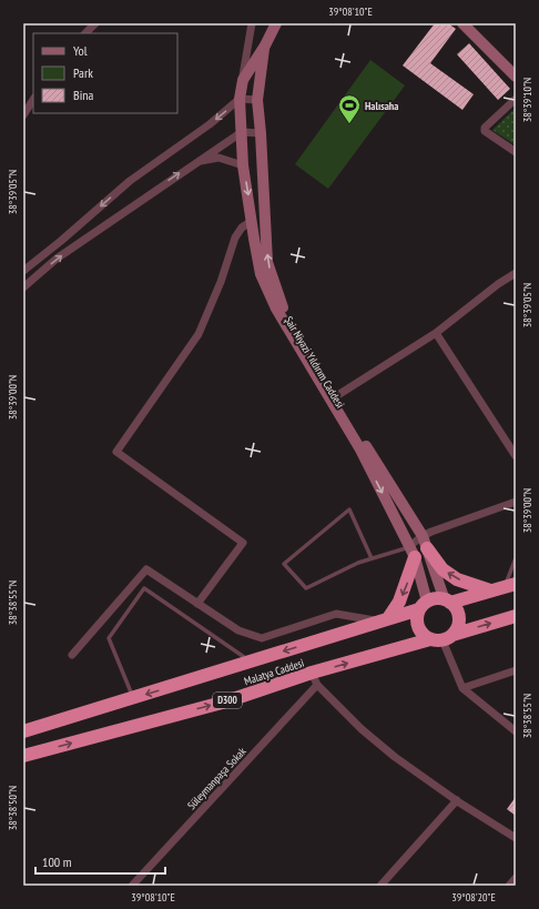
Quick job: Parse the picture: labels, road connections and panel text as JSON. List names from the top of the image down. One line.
{"streets":{"highway":["Malatya Caddesi","D300"],"street":["Şair Niyazi Yıldırım Caddesi","Süleymanpaşa Sokak"]},"crossings":[["Şair Niyazi Yıldırım Caddesi","Malatya Caddesi"],["Malatya Caddesi","Süleymanpaşa Sokak"]],"places":{"sports":["Halısaha"]},"legend":["Yol","Park","Bina"],"scale_bar":"100 m","coordinates":["39°08'10\"E","38°39'10\"N","38°39'05\"N","38°39'00\"N","38°38'55\"N","38°38'50\"N","39°08'20\"E"]}
